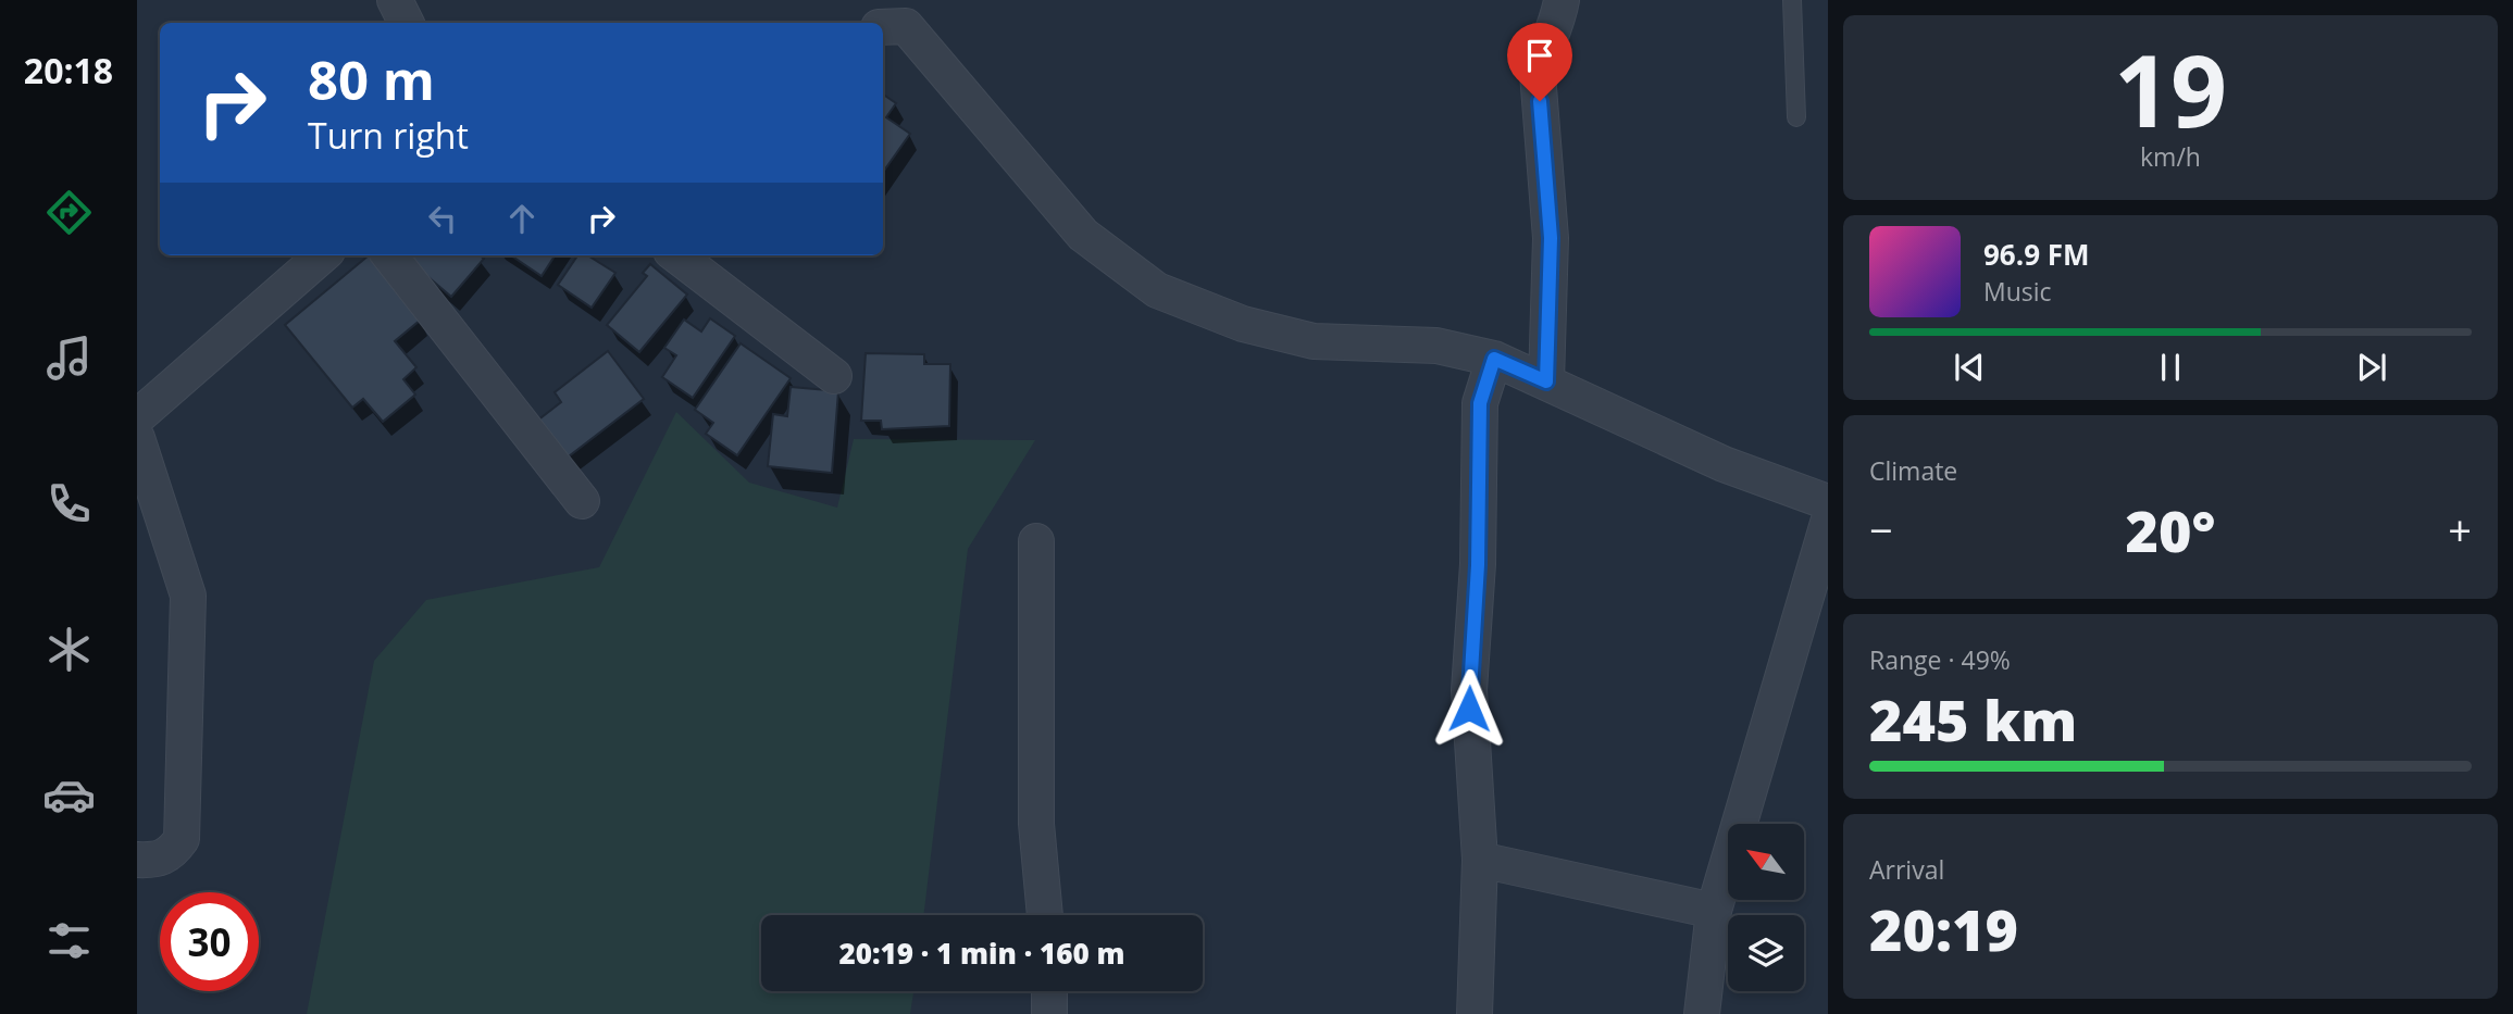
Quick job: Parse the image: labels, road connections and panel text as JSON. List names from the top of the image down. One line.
{"north":"top left","page":{"tabs":"20:18","tile":[["19","km/h"],"Climate",["Range · 49%","245 km"],["Arrival","20:19"]],"turn":["80 m","Turn right"],"song":["96.9 FM","Music"],"heat":["−","20°","+"],"limit":"30","trip":"20:19 · 1 min · 160 m"}}
